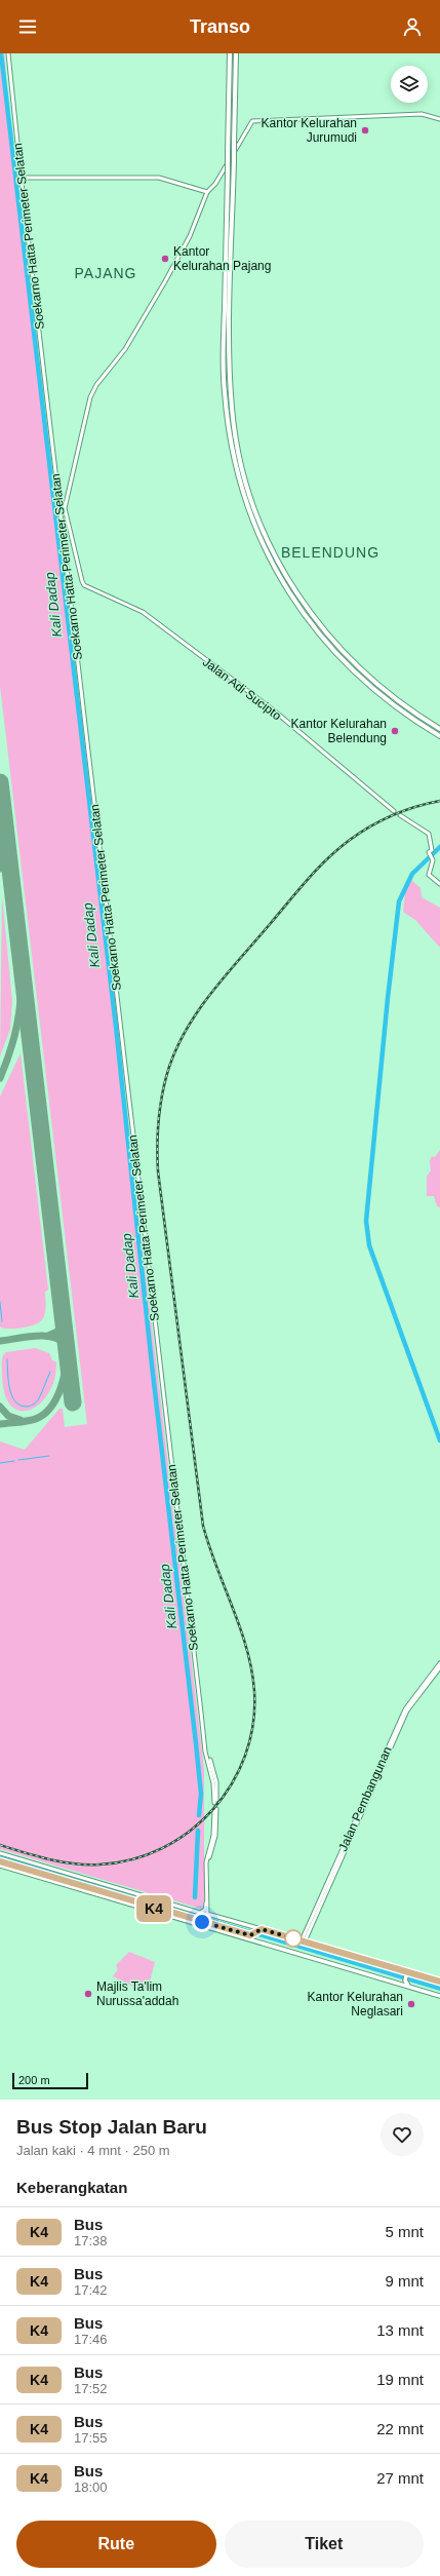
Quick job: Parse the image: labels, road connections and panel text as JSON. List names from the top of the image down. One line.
{"streets":{"main road":["Soekarno Hatta Perimeter Selatan","Jalan Adi Sucipto","Jalan Pembangunan"]},"districts":["PAJANG","BELENDUNG"],"water":["Kali Dadap"],"places":["Kantor Kelurahan Jurumudi","Kantor Kelurahan Pajang","Kantor Kelurahan Belendung","Majlis Ta'lim Nurussa'addah","Kantor Kelurahan Neglasari"],"lines":["bus line K4"],"scale_bar":"200 m","page":{"header":"Transo","on_map":"K4","scale":"200 m","heading":[["Bus Stop Jalan Baru","Jalan kaki · 4 mnt · 250 m"],"Keberangkatan"],"list":[{"mark":"K4","name":"Bus","note":"17:38","value":"5 mnt"},{"mark":"K4","name":"Bus","note":"17:42","value":"9 mnt"},{"mark":"K4","name":"Bus","note":"17:46","value":"13 mnt"},{"mark":"K4","name":"Bus","note":"17:52","value":"19 mnt"},{"mark":"K4","name":"Bus","note":"17:55","value":"22 mnt"},{"mark":"K4","name":"Bus","note":"18:00","value":"27 mnt"}],"buttons":["Rute","Tiket"]}}
